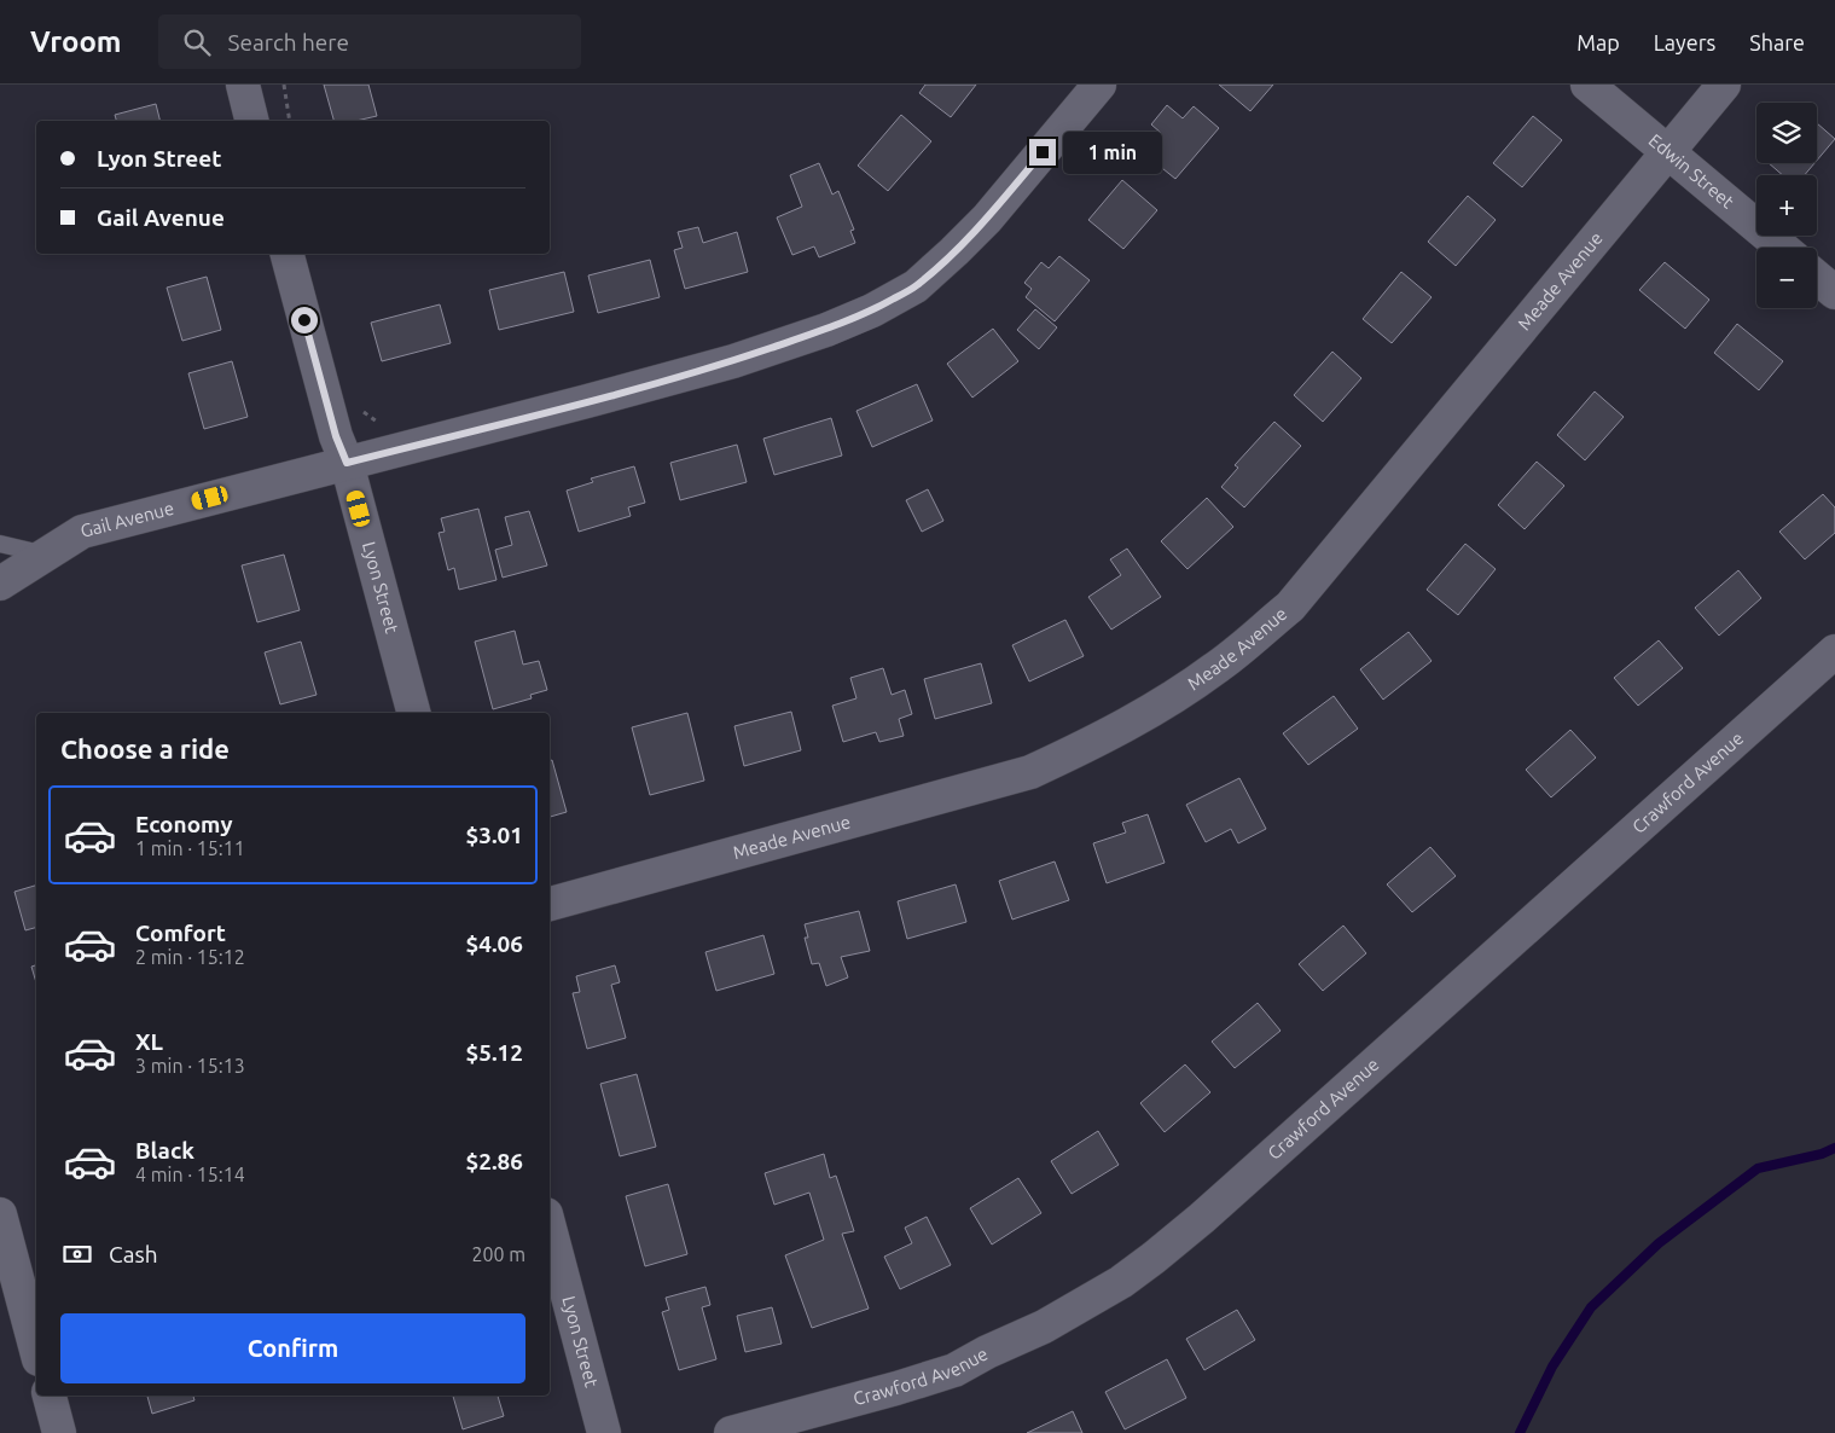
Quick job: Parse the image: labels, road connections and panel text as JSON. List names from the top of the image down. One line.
{"streets":{"street":["Edwin Street","Meade Avenue","Gail Avenue","Lyon Street","Crawford Avenue"]},"crossings":[["Edwin Street","Meade Avenue"],["Gail Avenue","Lyon Street"]],"page":{"header":"Vroom","search":"Search here","nav":["Map","Layers","Share"],"map_buttons":["+","−"],"banner":["Lyon Street","Gail Avenue"],"bubble":"1 min","heading":"Choose a ride","list":[{"name":"Economy","note":"1 min · 15:11","value":"$3.01"},{"name":"Comfort","note":"2 min · 15:12","value":"$4.06"},{"name":"XL","note":"3 min · 15:13","value":"$5.12"},{"name":"Black","note":"4 min · 15:14","value":"$2.86"}],"pay":["Cash","200 m"],"buttons":"Confirm"}}
